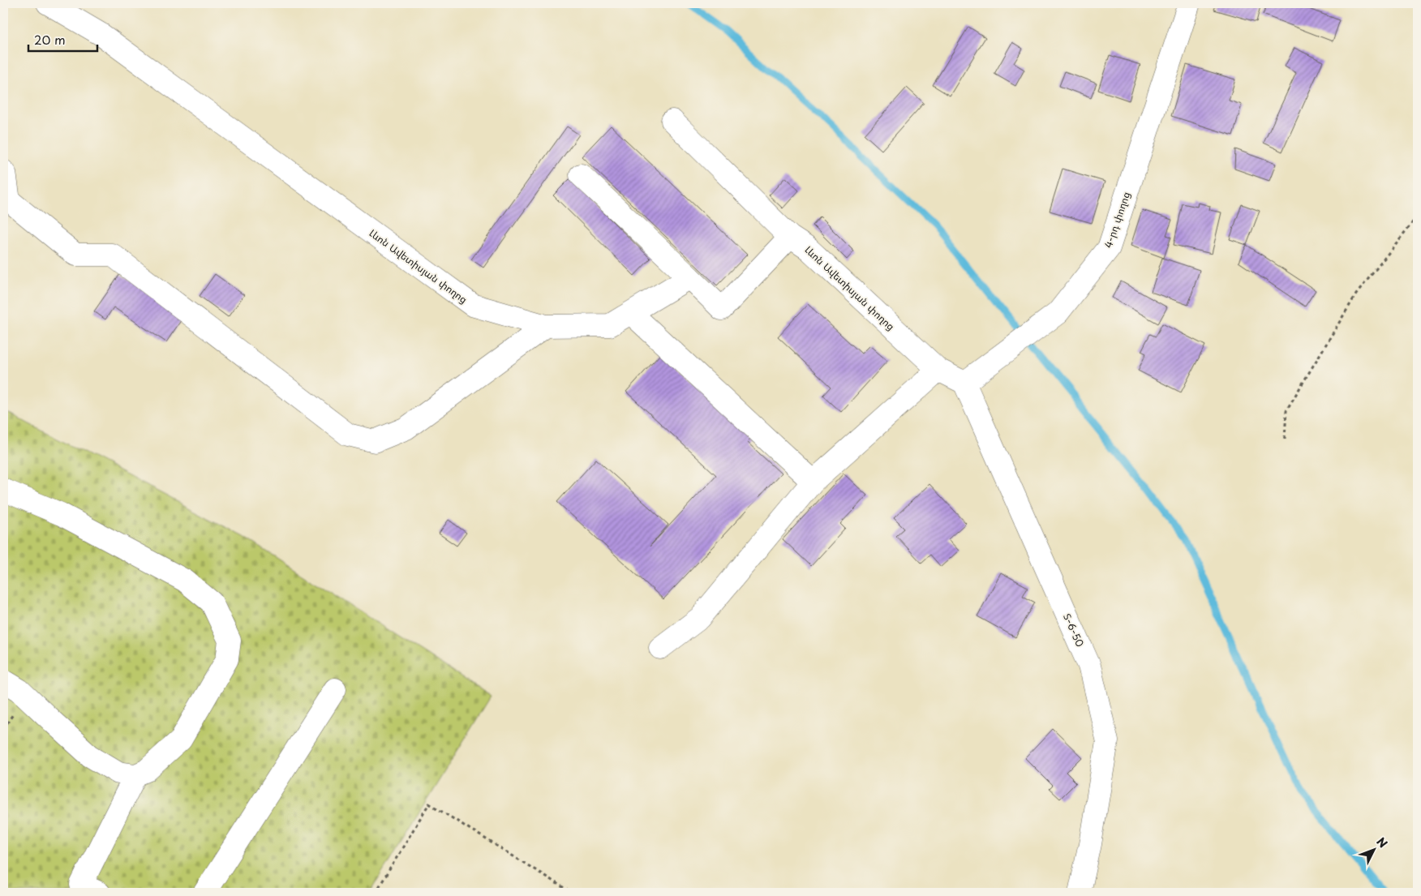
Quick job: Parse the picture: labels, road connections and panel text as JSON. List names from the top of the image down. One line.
{"streets":{"street":["4-րդ փողոց","Լևոն Ավետիսյան փողոց","Տ-6-50"]},"crossings":[["4-րդ փողոց","Լևոն Ավետիսյան փողոց"],["4-րդ փողոց","Տ-6-50"],["Լևոն Ավետիսյան փողոց","Տ-6-50"]],"scale_bar":"20 m","north":"top right"}
